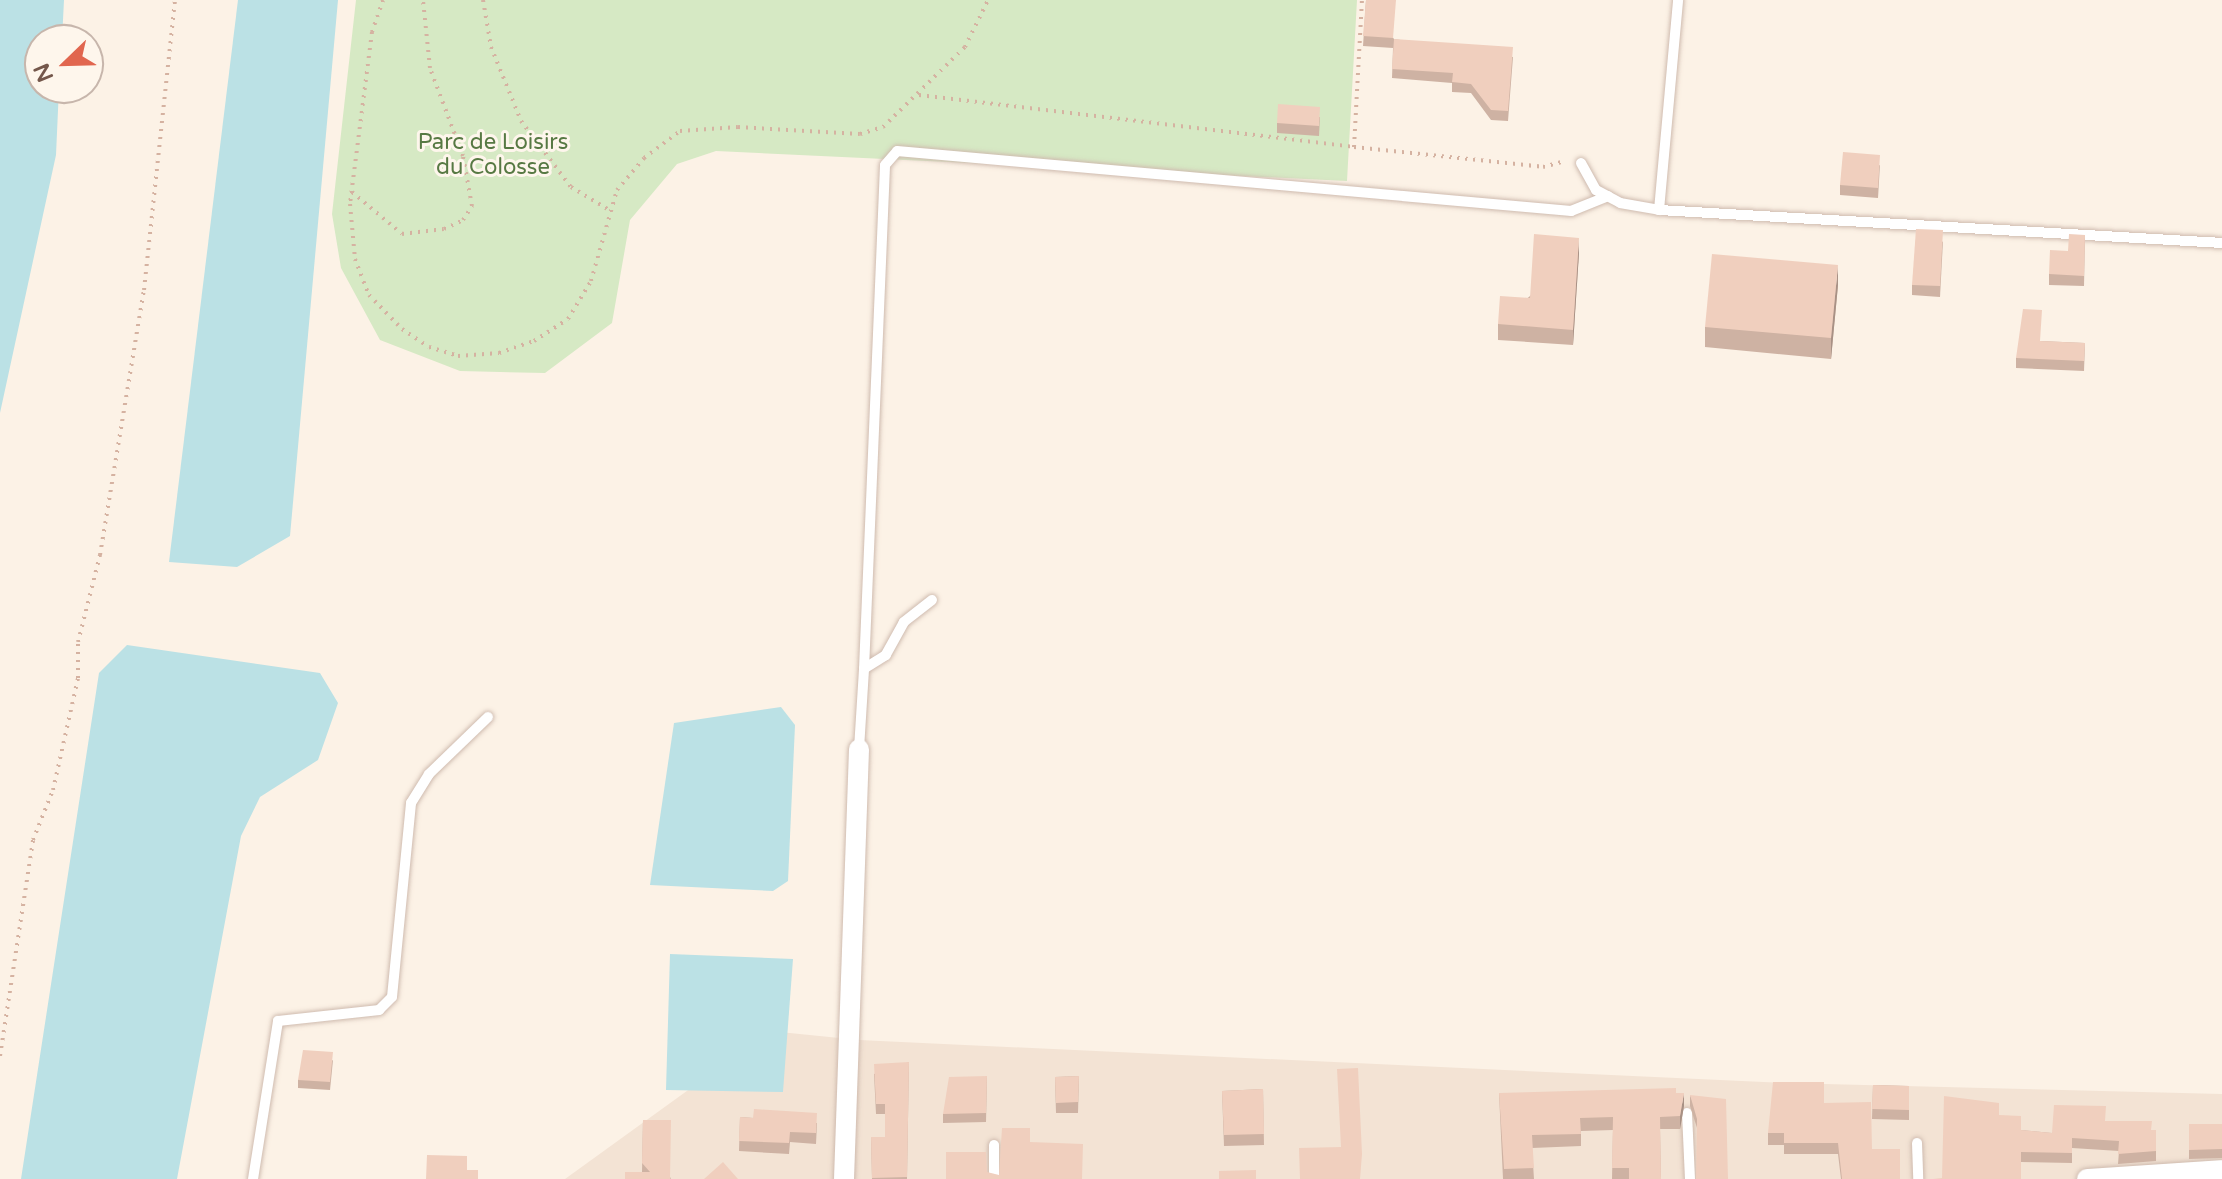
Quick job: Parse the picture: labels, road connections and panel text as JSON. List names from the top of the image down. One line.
{"parks":["Parc de Loisirs du Colosse"],"north":"bottom left"}
